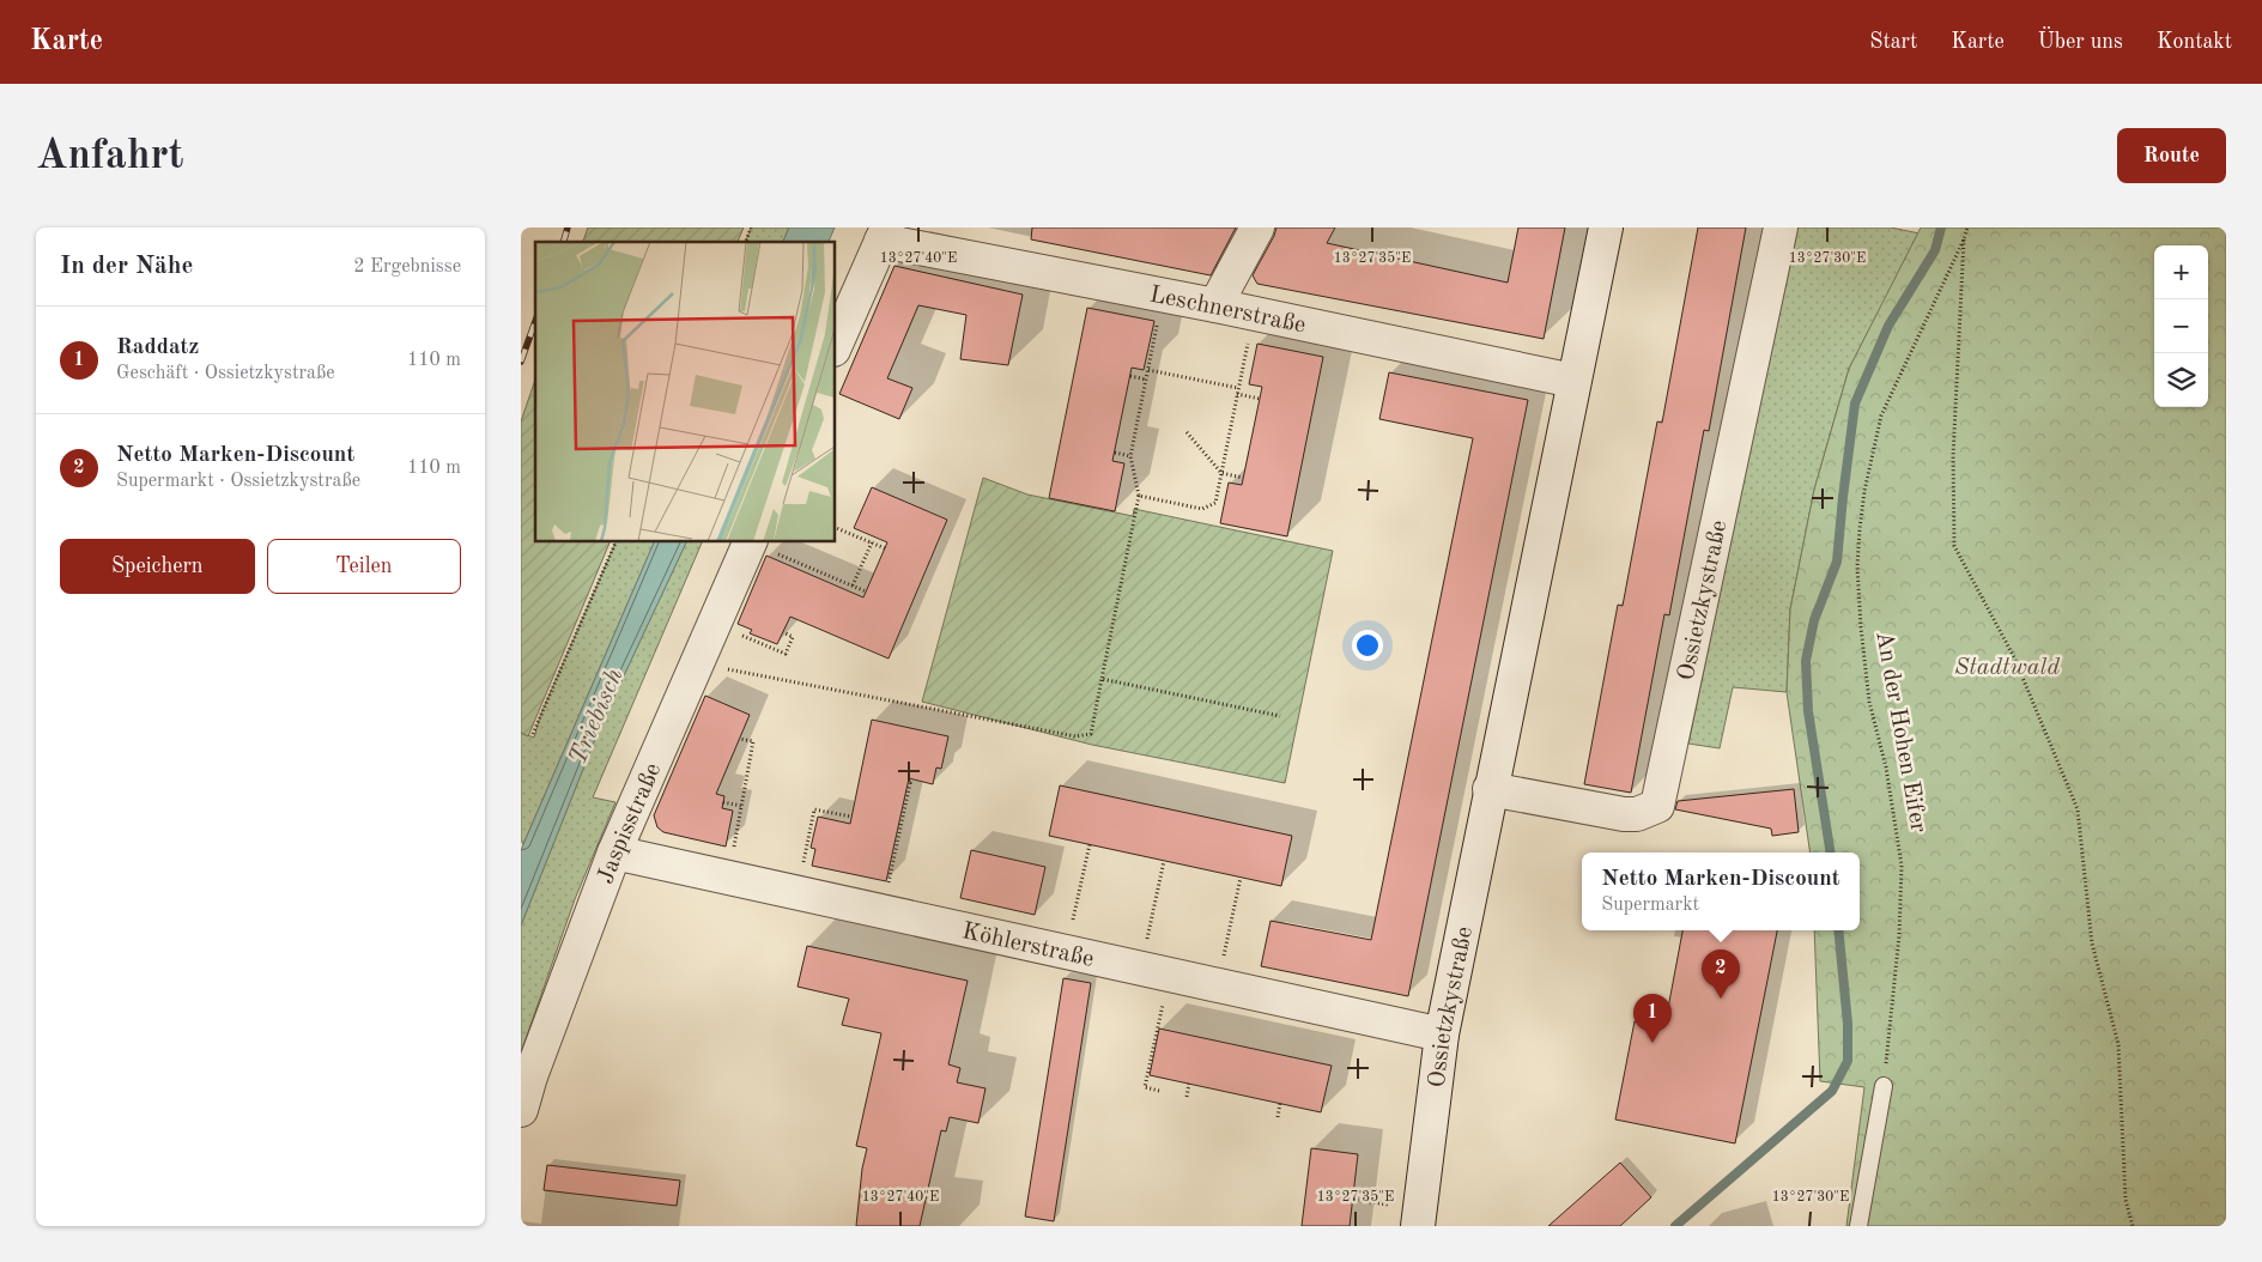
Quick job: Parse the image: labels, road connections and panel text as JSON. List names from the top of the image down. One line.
{"streets":{"street":["Leschnerstraße","Ossietzkystraße","Jaspisstraße","Köhlerstraße"],"path":["An der Hohen Eifer"]},"crossings":[["Leschnerstraße","Ossietzkystraße"],["Ossietzkystraße","Köhlerstraße"],["Jaspisstraße","Köhlerstraße"]],"water":["Triebisch"],"parks":["Stadtwald"],"page":{"header":"Karte","nav":["Start","Karte","Über uns","Kontakt"],"buttons":["Route",["Speichern","Teilen"]],"title":"Anfahrt","heading":["In der Nähe","2 Ergebnisse"],"map_buttons":["+","−"],"list":[{"mark":"1","name":"Raddatz","note":"Geschäft · Ossietzkystraße","value":"110 m"},{"mark":"2","name":"Netto Marken-Discount","note":"Supermarkt · Ossietzkystraße","value":"110 m"}],"popup":["Netto Marken-Discount","Supermarkt"],"pins":["2","1"]},"coordinates":["13°27'40\"E","13°27'35\"E","13°27'30\"E"]}
